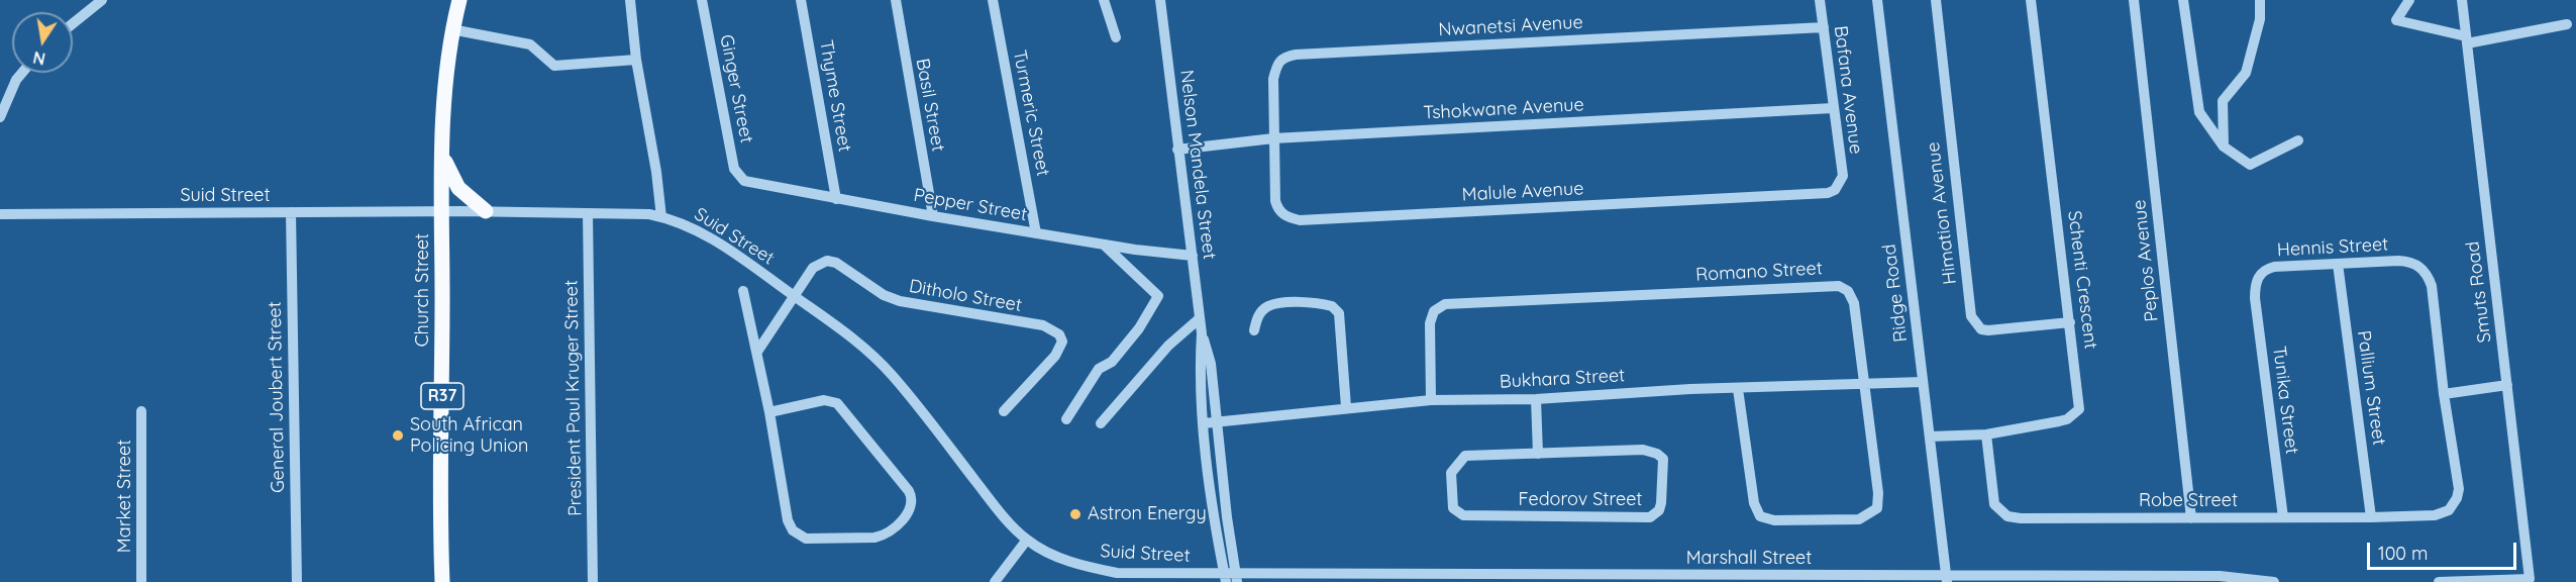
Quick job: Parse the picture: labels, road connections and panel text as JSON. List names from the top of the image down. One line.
{"streets":{"main road":["Church Street","R37"],"street":["Nwanetsi Avenue","Ginger Street","Bafana Avenue","Thyme Street","Basil Street","Tshokwane Avenue","Turmeric Street","Nelson Mandela Street","Malule Avenue","Suid Street","Pepper Street","Himation Avenue","Hennis Street","Peplos Avenue","Romano Street","Schenti Crescent","Smuts Road","Ridge Road","Ditholo Street","Bukhara Street","Pallium Street","General Joubert Street","President Paul Kruger Street","Tunika Street","Market Street","Fedorov Street","Robe Street","Marshall Street"]},"crossings":[["Nwanetsi Avenue","Bafana Avenue"],["Nwanetsi Avenue","Tshokwane Avenue"],["Nwanetsi Avenue","Malule Avenue"],["Ginger Street","Pepper Street"],["Bafana Avenue","Tshokwane Avenue"],["Bafana Avenue","Malule Avenue"],["Thyme Street","Pepper Street"],["Basil Street","Pepper Street"],["Tshokwane Avenue","Nelson Mandela Street"],["Tshokwane Avenue","Malule Avenue"],["Turmeric Street","Pepper Street"],["Nelson Mandela Street","Suid Street"],["Nelson Mandela Street","Pepper Street"],["Nelson Mandela Street","Bukhara Street"],["Nelson Mandela Street","Marshall Street"],["Suid Street","Church Street"],["Suid Street","Ditholo Street"],["Suid Street","General Joubert Street"],["Suid Street","President Paul Kruger Street"],["Suid Street","Marshall Street"],["Himation Avenue","Schenti Crescent"],["Hennis Street","Pallium Street"],["Hennis Street","Tunika Street"],["Hennis Street","Robe Street"],["Peplos Avenue","Robe Street"],["Romano Street","Bukhara Street"],["Schenti Crescent","Ridge Road"],["Schenti Crescent","Robe Street"],["Ridge Road","Bukhara Street"],["Ridge Road","Marshall Street"],["Pallium Street","Robe Street"],["Tunika Street","Robe Street"]],"places":["South African Policing Union","Astron Energy"],"scale_bar":"100 m","north":"bottom"}
